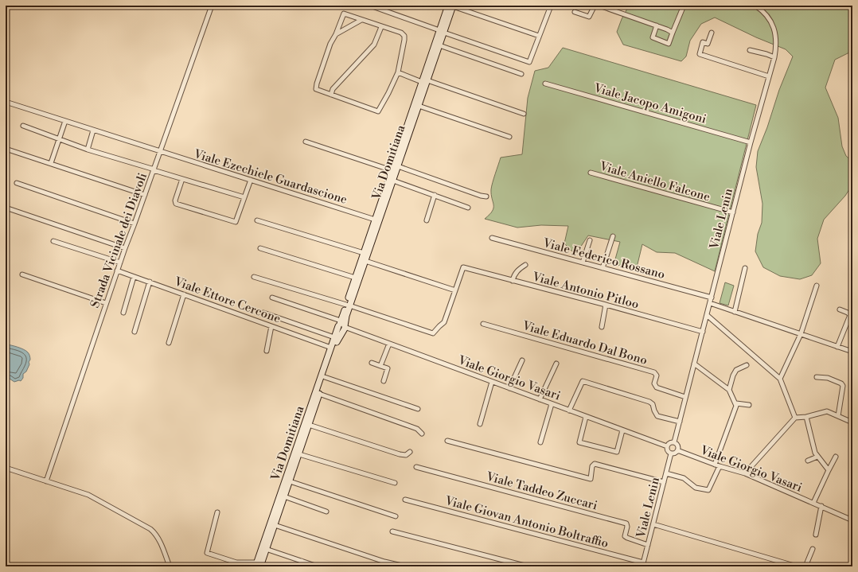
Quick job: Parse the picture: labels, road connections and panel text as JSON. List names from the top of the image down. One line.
{"streets":{"main road":["Via Domitiana"],"street":["Viale Jacopo Amigoni","Viale Ezechiele Guardascione","Viale Aniello Falcone","Viale Lenin","Strada Vicinale dei Diavoli","Viale Federico Rossano","Viale Antonio Pitloo","Viale Ettore Cercone","Viale Eduardo Dal Bono","Viale Giorgio Vasari","Viale Taddeo Zuccari","Viale Giovan Antonio Boltraffio"]},"crossings":[["Viale Jacopo Amigoni","Viale Lenin"],["Via Domitiana","Viale Ezechiele Guardascione"],["Via Domitiana","Viale Ettore Cercone"],["Via Domitiana","Viale Giorgio Vasari"],["Viale Ezechiele Guardascione","Strada Vicinale dei Diavoli"],["Viale Aniello Falcone","Viale Lenin"],["Viale Lenin","Viale Federico Rossano"],["Viale Lenin","Viale Antonio Pitloo"],["Viale Lenin","Viale Eduardo Dal Bono"],["Viale Lenin","Viale Giorgio Vasari"],["Viale Lenin","Viale Taddeo Zuccari"],["Viale Lenin","Viale Giovan Antonio Boltraffio"],["Strada Vicinale dei Diavoli","Viale Ettore Cercone"]]}
